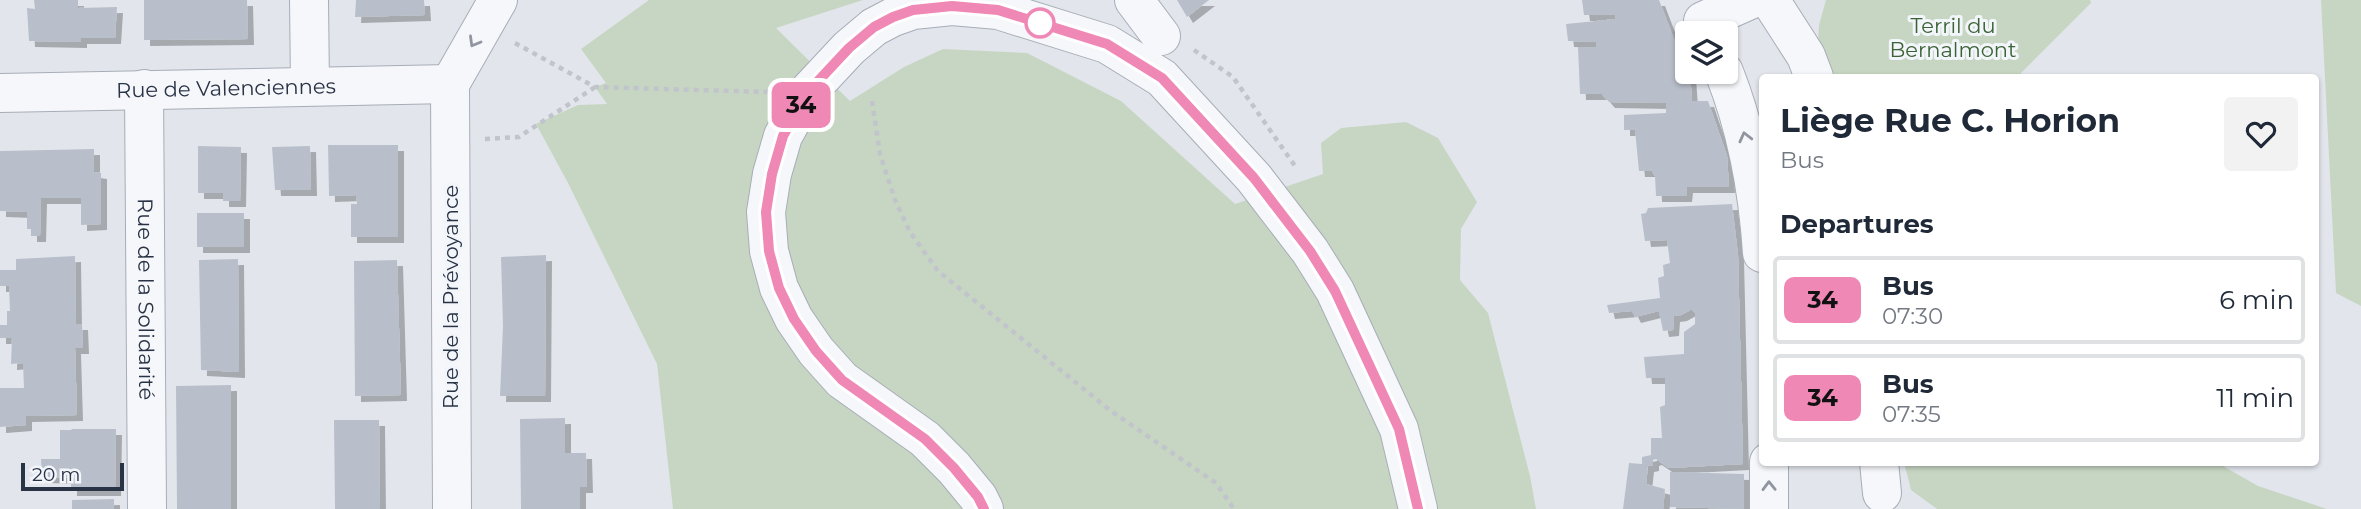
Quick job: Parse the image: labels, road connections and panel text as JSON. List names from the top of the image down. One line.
{"streets":{"street":["Rue de Valenciennes","Rue de la Prévoyance","Rue de la Solidarité"]},"crossings":[["Rue de Valenciennes","Rue de la Prévoyance"],["Rue de Valenciennes","Rue de la Solidarité"]],"parks":["Terril du Bernalmont"],"lines":["bus line 34"],"scale_bar":"20 m","page":{"on_map":"34","heading":[["Liège Rue C. Horion","Bus"],"Departures"],"list":[{"mark":"34","name":"Bus","note":"07:30","value":"6 min"},{"mark":"34","name":"Bus","note":"07:35","value":"11 min"}],"scale":"20 m"}}
